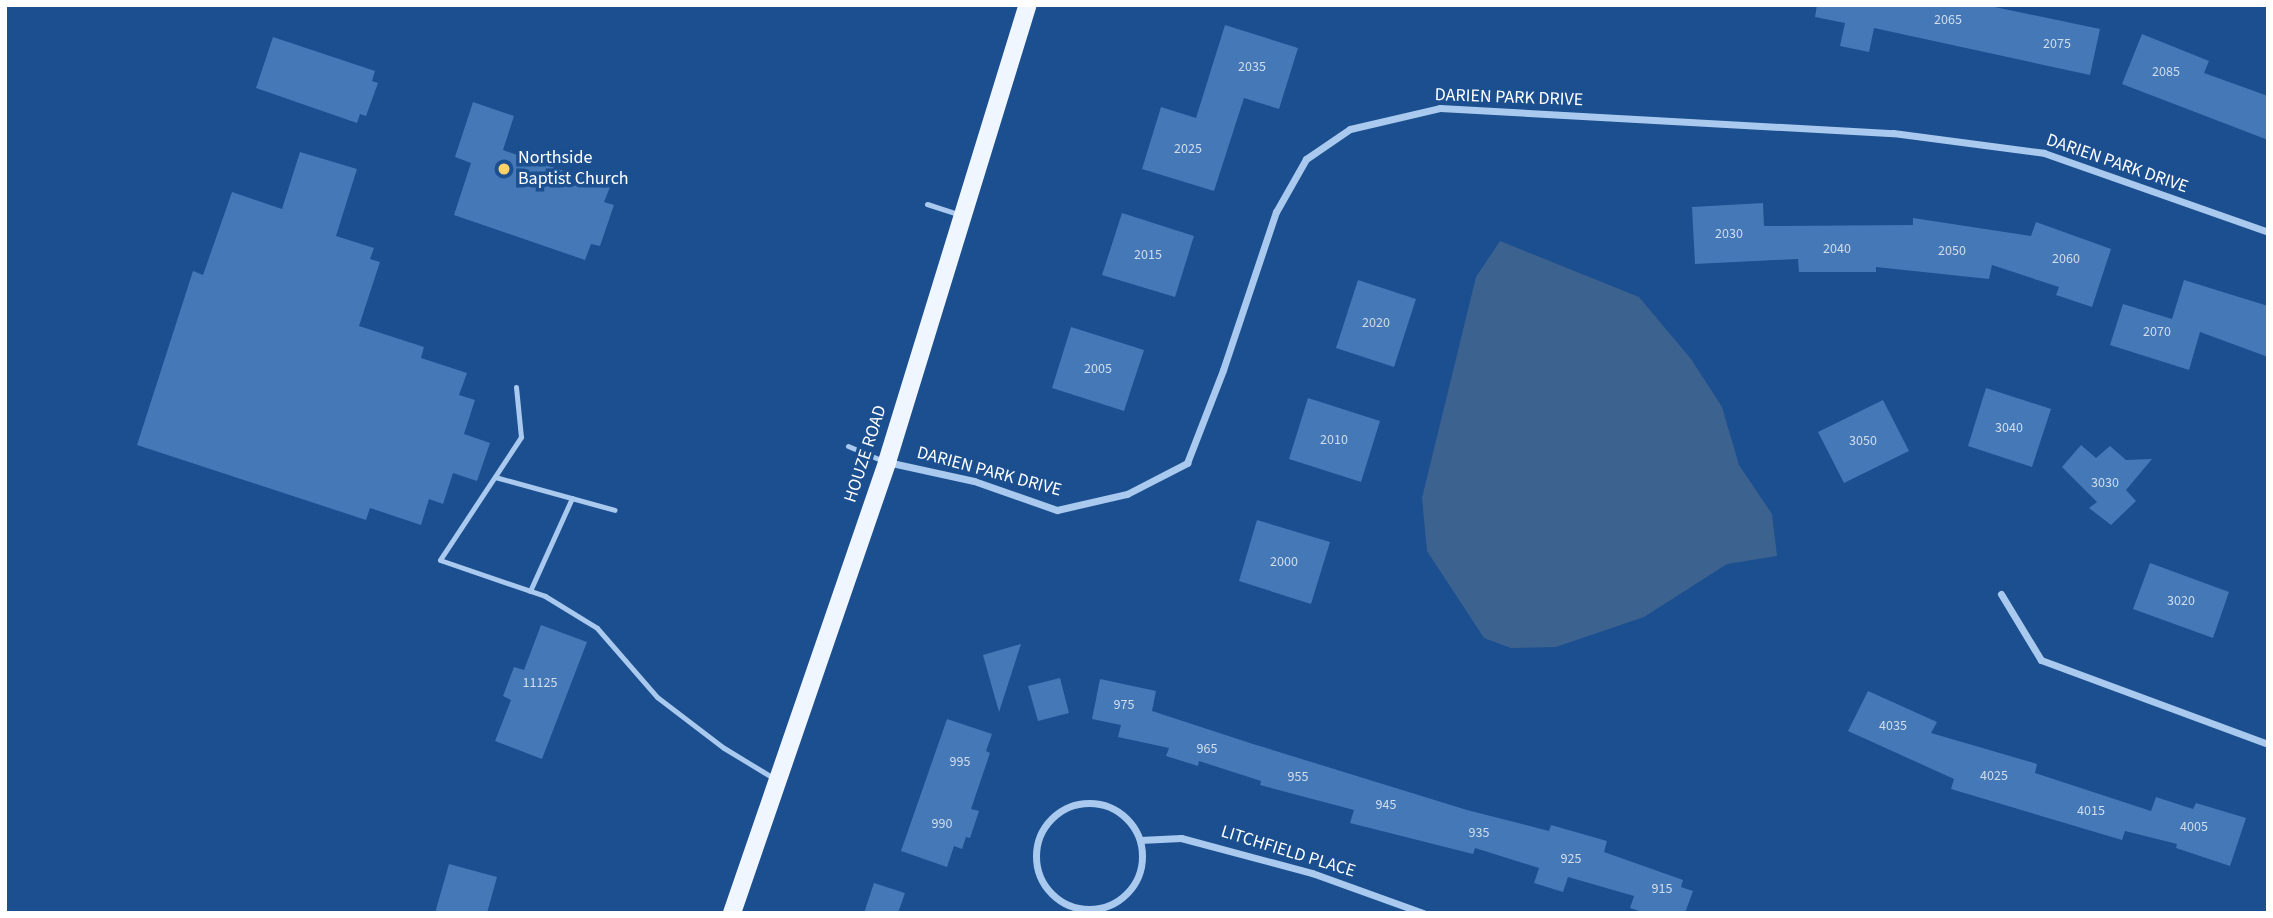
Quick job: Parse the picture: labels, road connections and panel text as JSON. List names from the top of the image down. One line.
{"streets":{"main road":["HOUZE ROAD"],"street":["DARIEN PARK DRIVE","LITCHFIELD PLACE"]},"crossings":[["DARIEN PARK DRIVE","HOUZE ROAD"]],"places":["Northside Baptist Church"],"house_numbers":["2065","2075","2035","2085","2025","2030","2040","2050","2015","2060","2020","2070","2005","3040","2010","3050","3030","2000","3020","11125","975","4035","965","995","4025","955","945","4015","990","4005","935","925","915"]}
